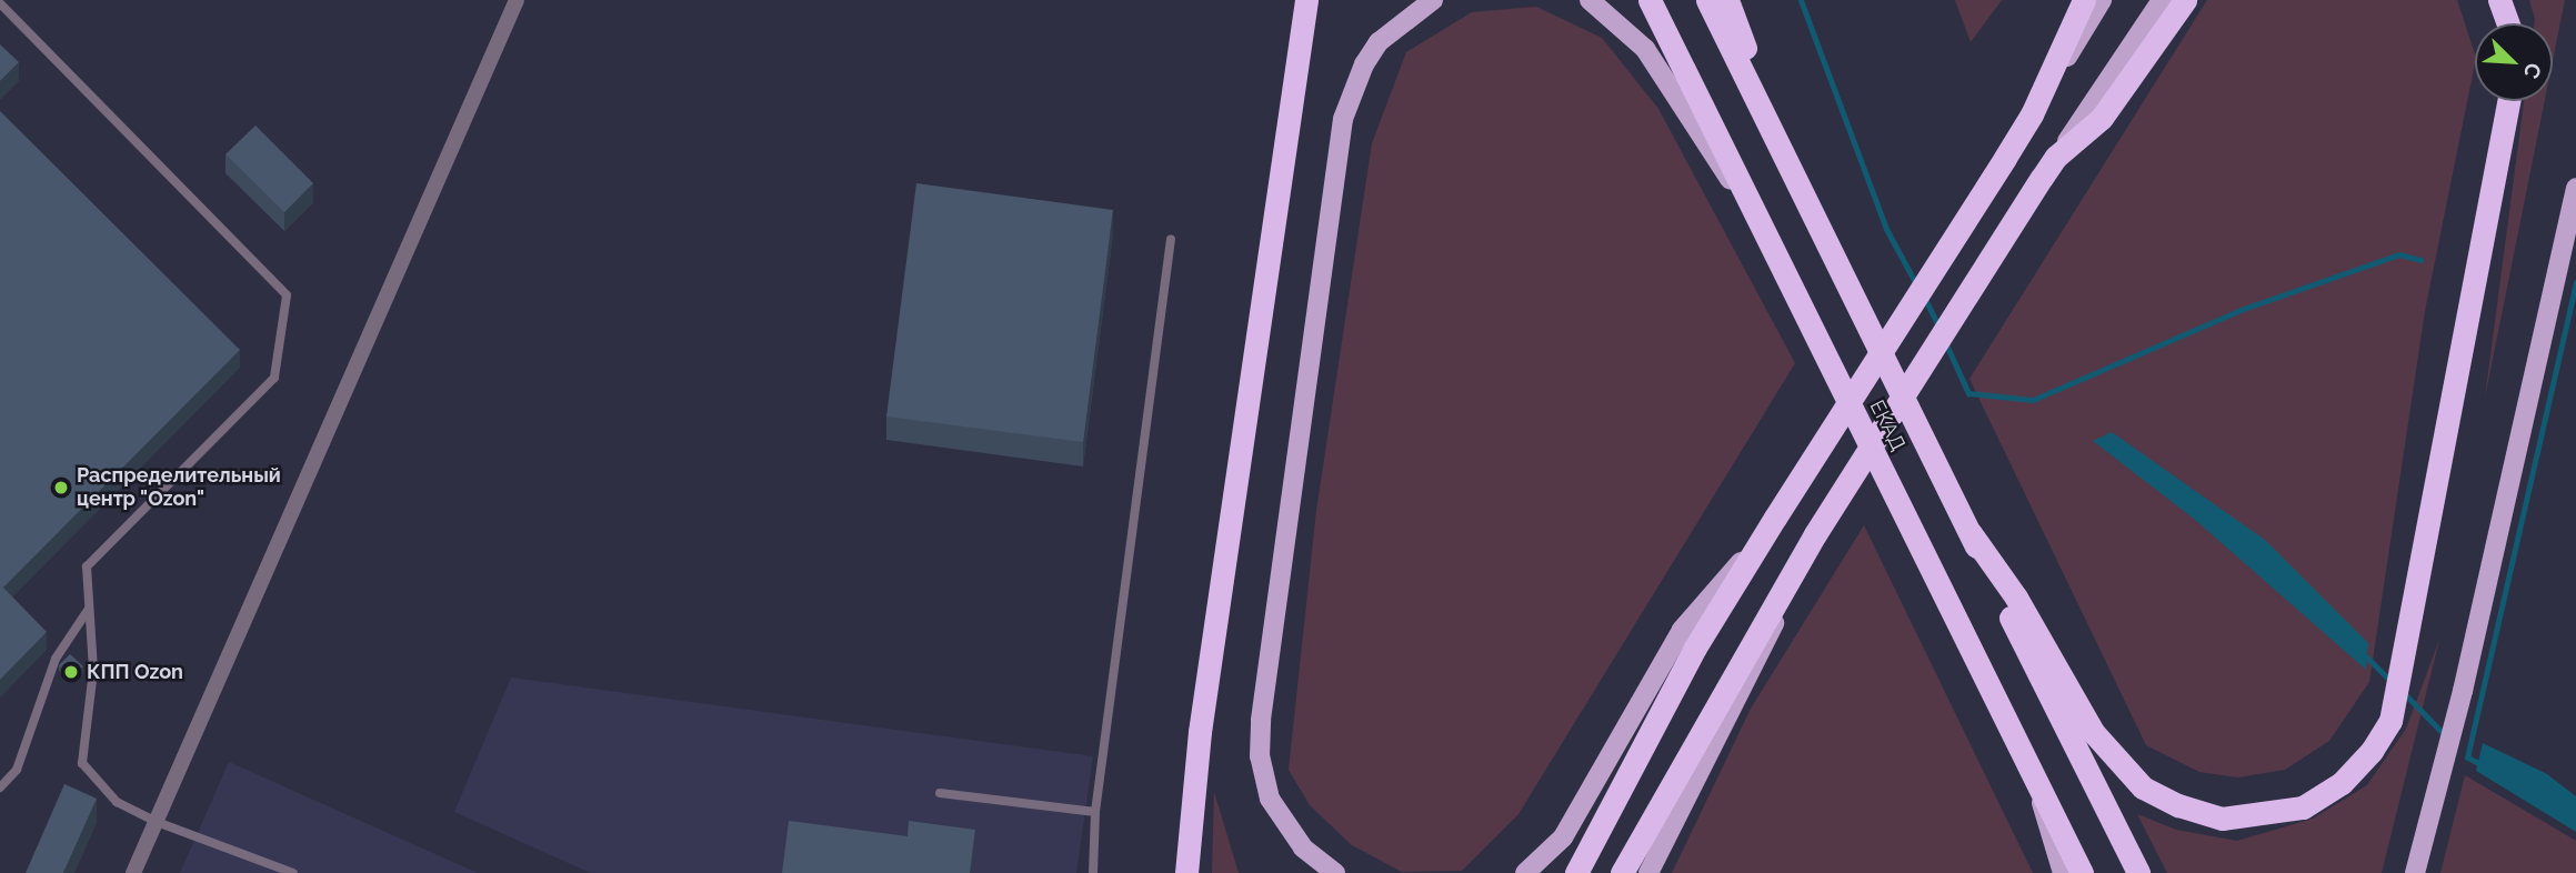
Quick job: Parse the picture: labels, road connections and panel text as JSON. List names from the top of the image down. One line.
{"streets":{"highway":["ЕКАД"]},"places":["Распределительный центр \"Ozon\"","КПП Ozon"],"north":"bottom right"}
